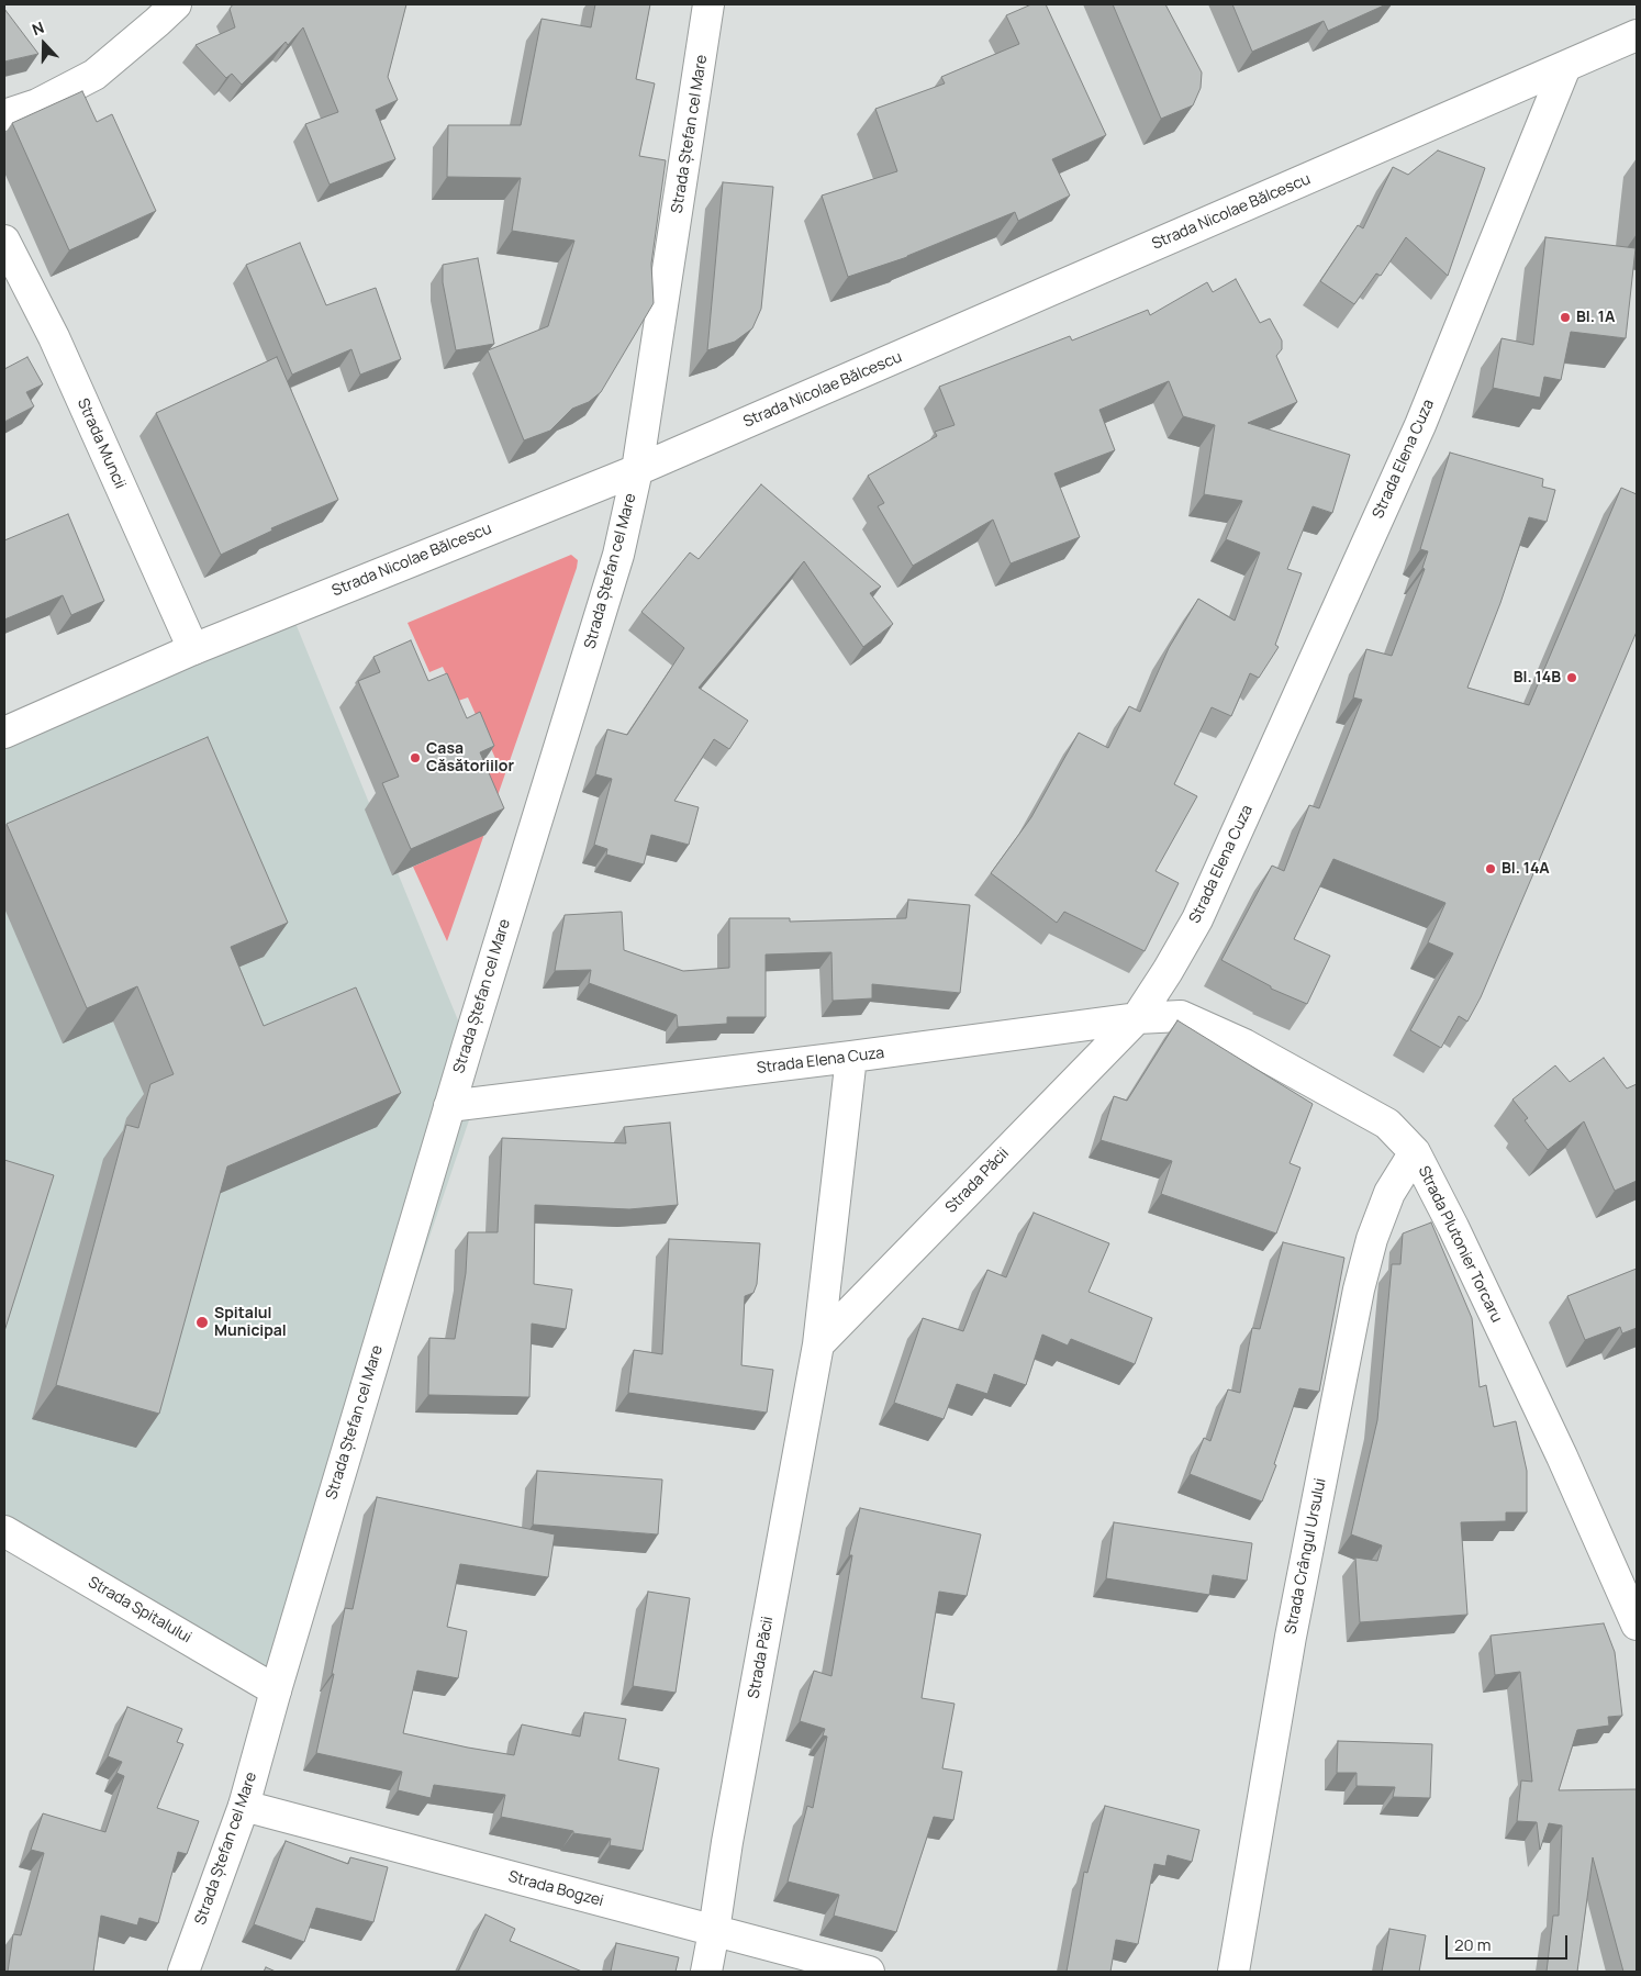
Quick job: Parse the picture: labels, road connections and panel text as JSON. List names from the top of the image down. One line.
{"streets":{"street":["Strada Ștefan cel Mare","Strada Nicolae Bălcescu","Strada Muncii","Strada Elena Cuza","Strada Păcii","Strada Plutonier Torcaru","Strada Crângul Ursului","Strada Spitalului","Strada Bogzei"]},"crossings":[["Strada Ștefan cel Mare","Strada Nicolae Bălcescu"],["Strada Ștefan cel Mare","Strada Elena Cuza"],["Strada Ștefan cel Mare","Strada Spitalului"],["Strada Ștefan cel Mare","Strada Bogzei"],["Strada Nicolae Bălcescu","Strada Muncii"],["Strada Nicolae Bălcescu","Strada Elena Cuza"],["Strada Elena Cuza","Strada Păcii"],["Strada Elena Cuza","Strada Plutonier Torcaru"],["Strada Păcii","Strada Plutonier Torcaru"],["Strada Păcii","Strada Bogzei"],["Strada Plutonier Torcaru","Strada Crângul Ursului"]],"places":["Bl. 1A","Bl. 14B","Casa Căsătoriilor","Bl. 14A","Spitalul Municipal"],"scale_bar":"20 m","north":"top"}
